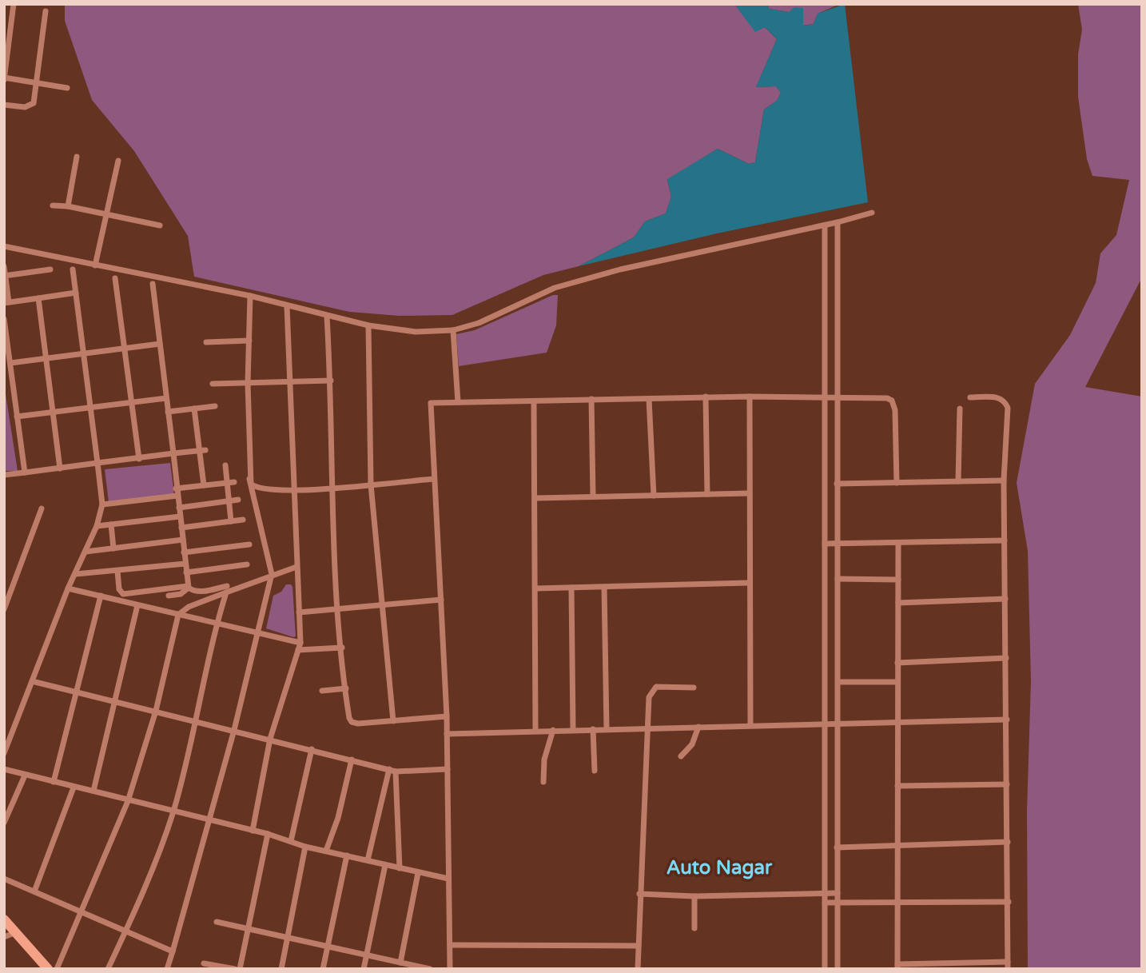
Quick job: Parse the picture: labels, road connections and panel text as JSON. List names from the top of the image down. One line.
{"districts":["Auto Nagar"]}
